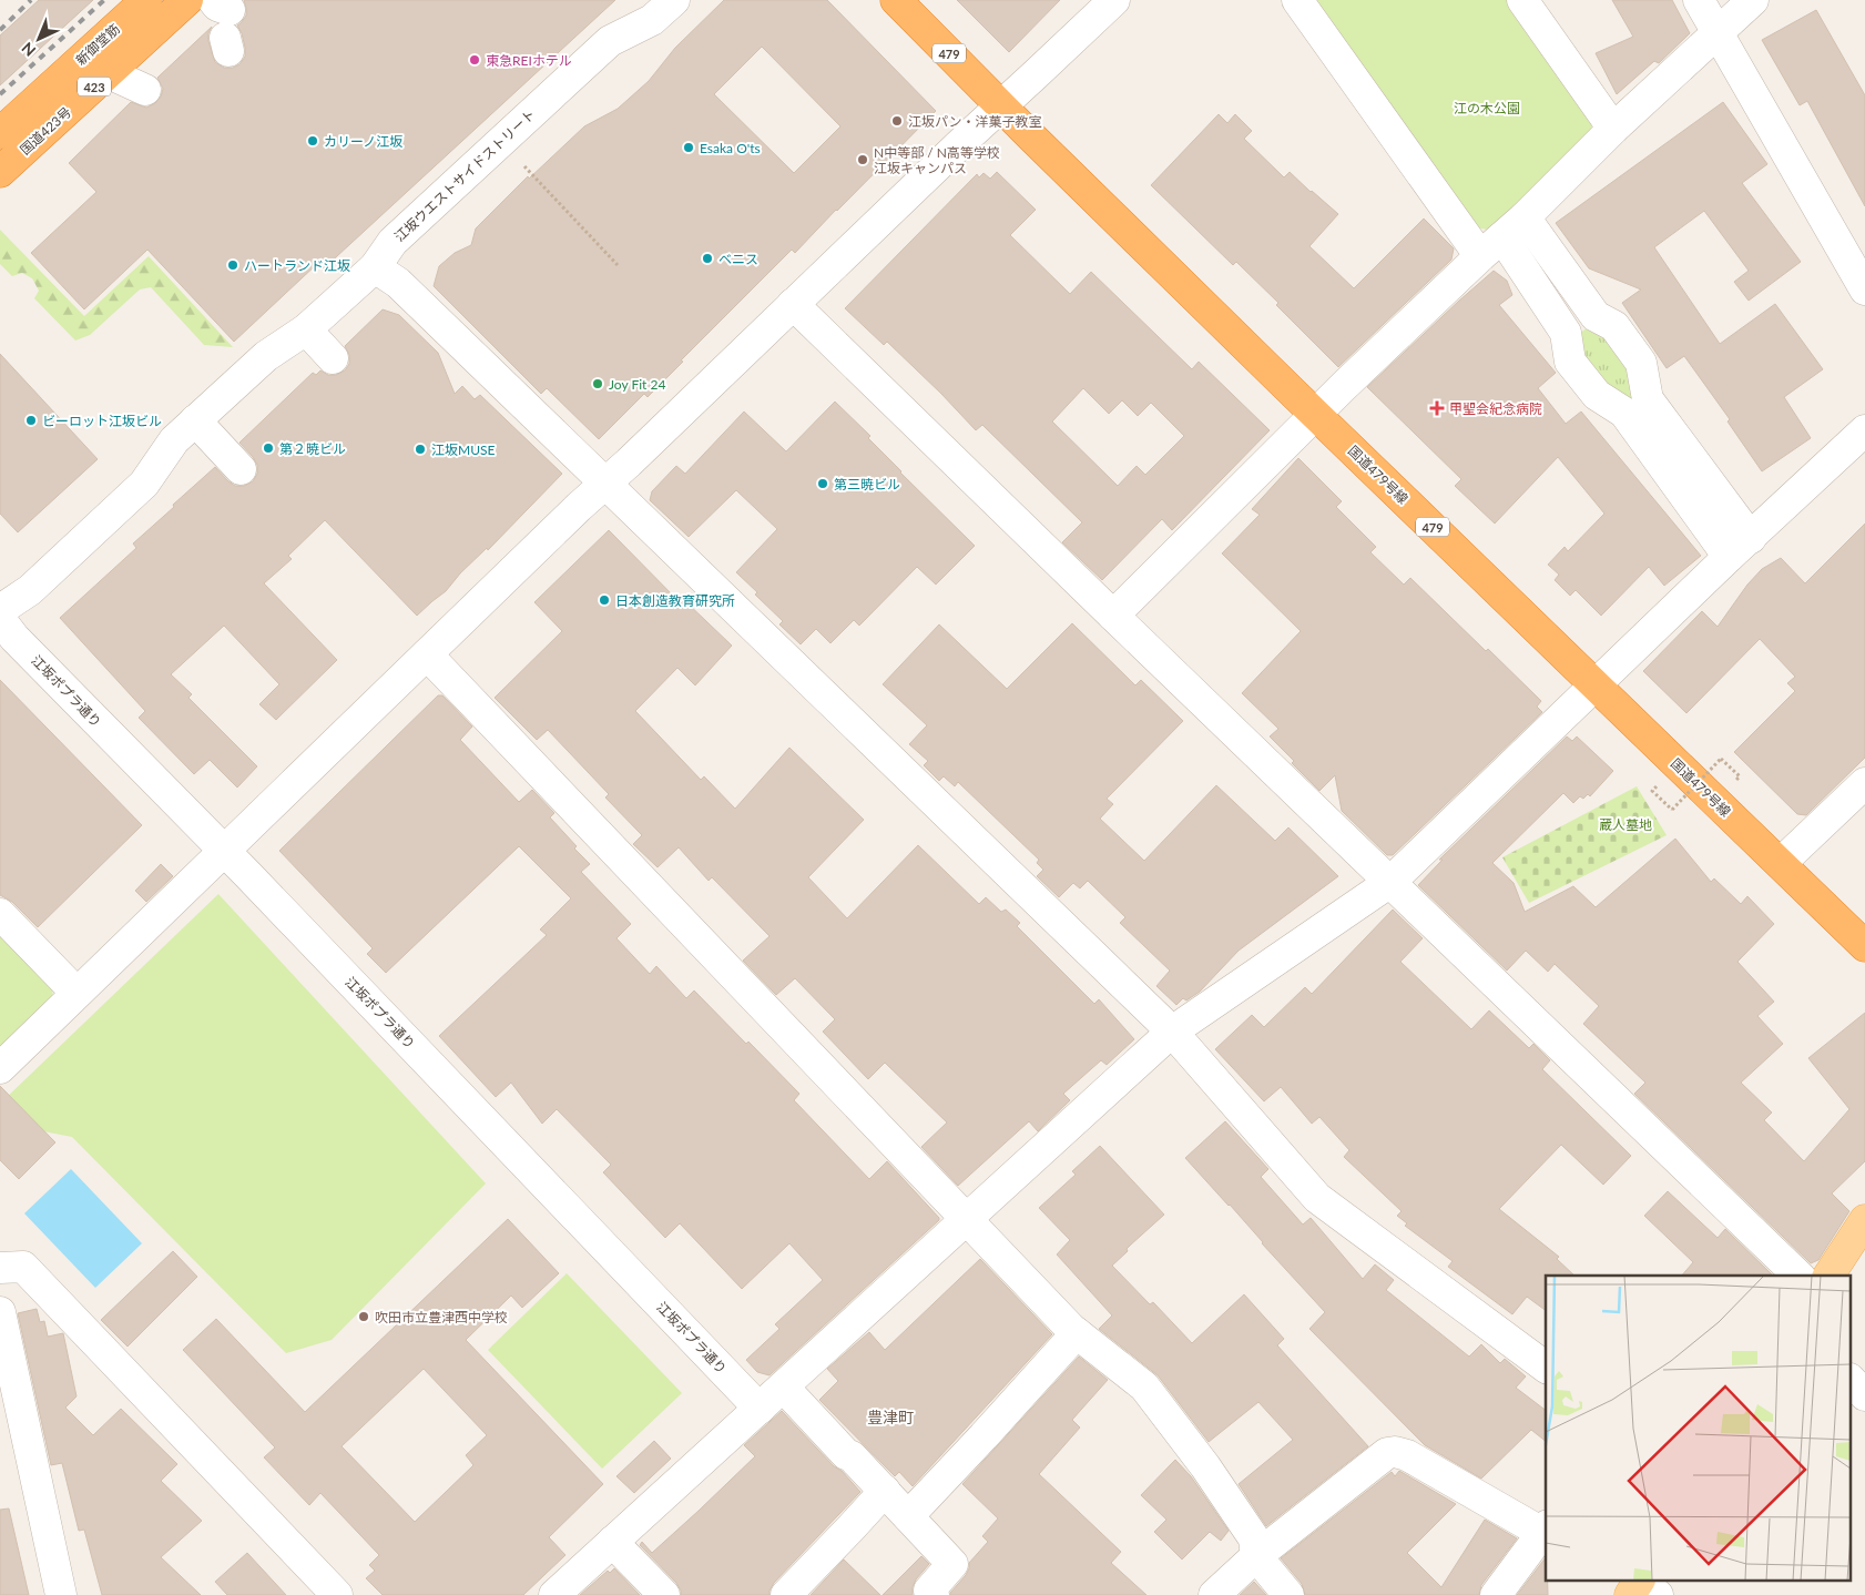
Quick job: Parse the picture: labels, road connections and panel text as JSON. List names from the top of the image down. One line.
{"streets":{"highway":["新御堂筋","479","423","国道423号","国道479号線"],"street":["江坂ウエストサイドストリート","江坂ポプラ通り"]},"districts":["豊津町"],"parks":["江の木公園","蔵人墓地"],"places":{"other":["東急REIホテル","江坂パン・洋菓子教室","カリーノ江坂","Esaka O'ts","N中等部 / N高等学校 江坂キャンパス","ベニス","ハートランド江坂","Joy Fit 24","ビーロット江坂ビル","第２暁ビル","江坂MUSE","第三暁ビル","日本創造教育研究所","吹田市立豊津西中学校"],"health":["甲聖会紀念病院"]},"north":"bottom left"}
